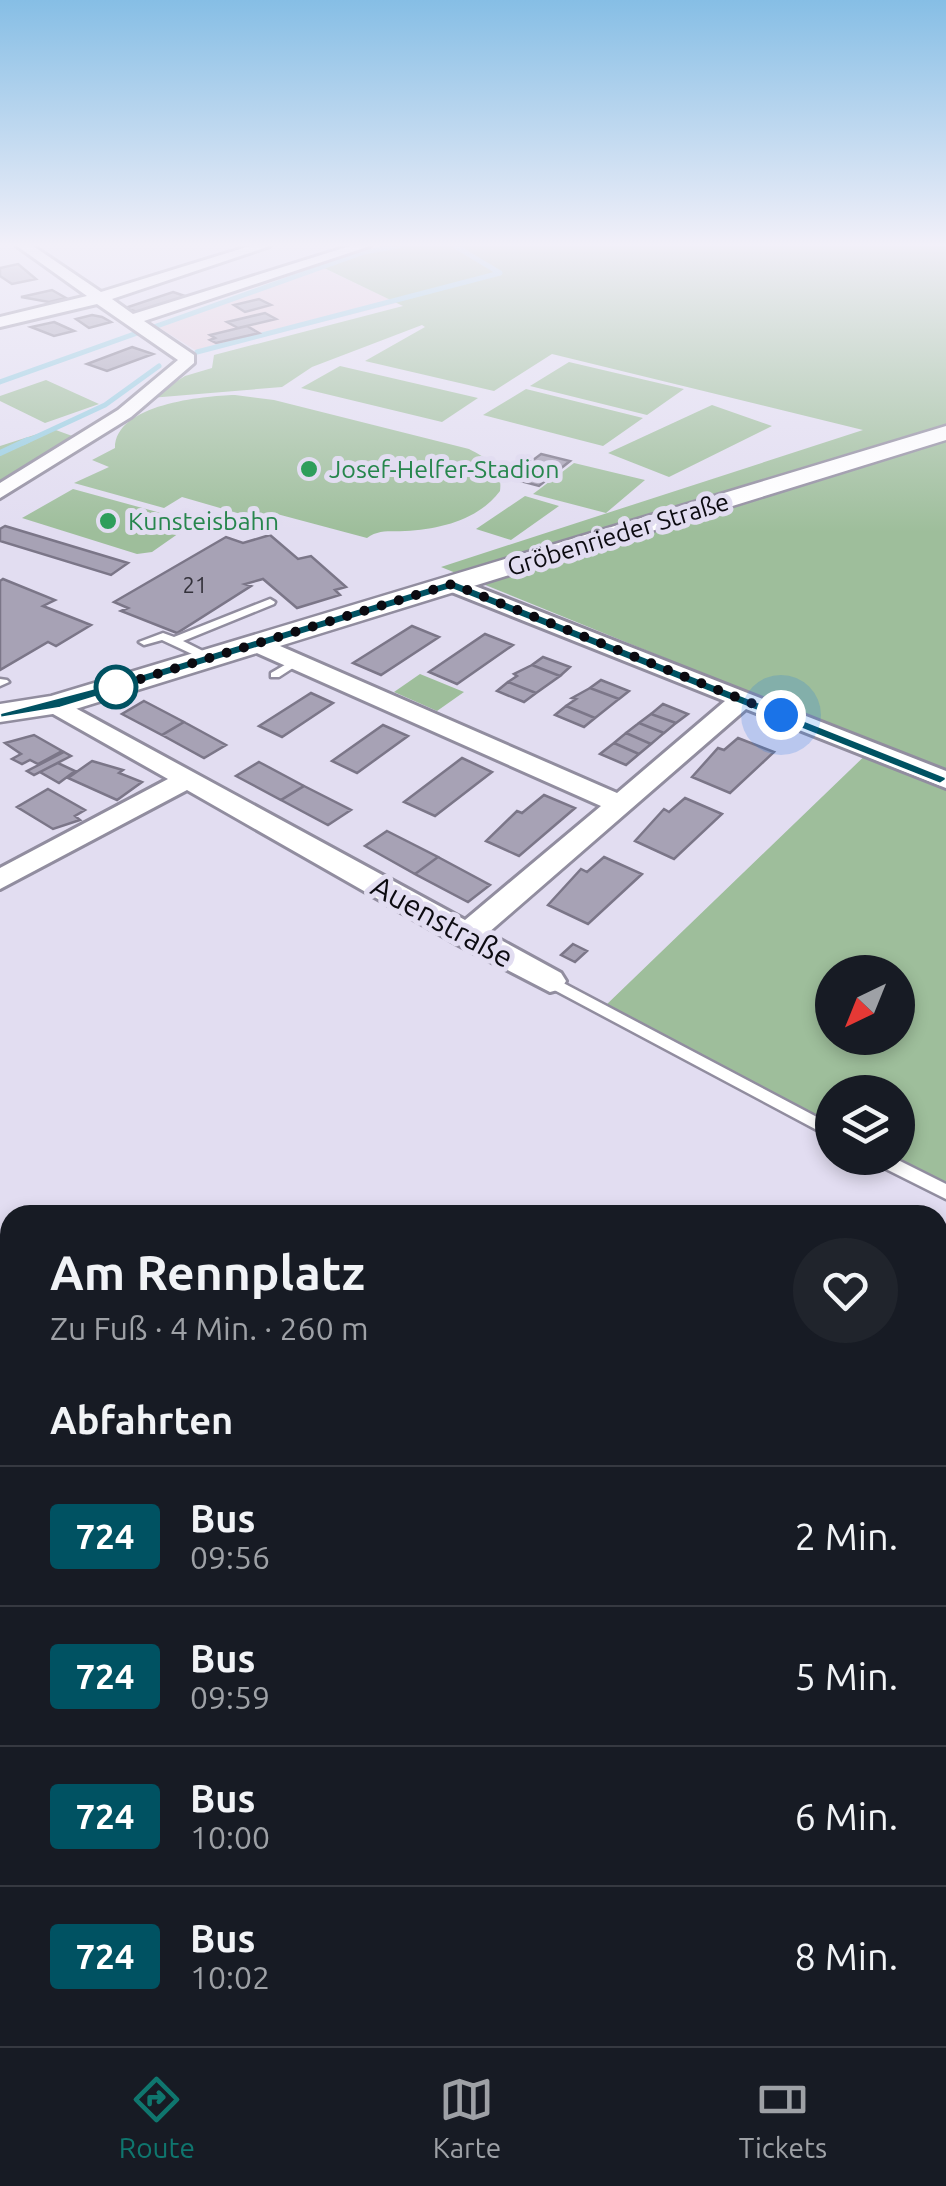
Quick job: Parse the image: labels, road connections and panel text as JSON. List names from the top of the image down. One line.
{"streets":{"street":["Gröbenrieder Straße","Auenstraße"]},"crossings":[["Gröbenrieder Straße","Auenstraße"]],"places":["Josef-Helfer-Stadion","Kunsteisbahn"],"lines":["bus line 724"],"house_numbers":["21"],"north":"bottom left","page":{"heading":[["Am Rennplatz","Zu Fuß · 4 Min. · 260 m"],"Abfahrten"],"list":[{"mark":"724","name":"Bus","note":"09:56","value":"2 Min."},{"mark":"724","name":"Bus","note":"09:59","value":"5 Min."},{"mark":"724","name":"Bus","note":"10:00","value":"6 Min."},{"mark":"724","name":"Bus","note":"10:02","value":"8 Min."}],"tabs":["Route","Karte","Tickets"]}}
